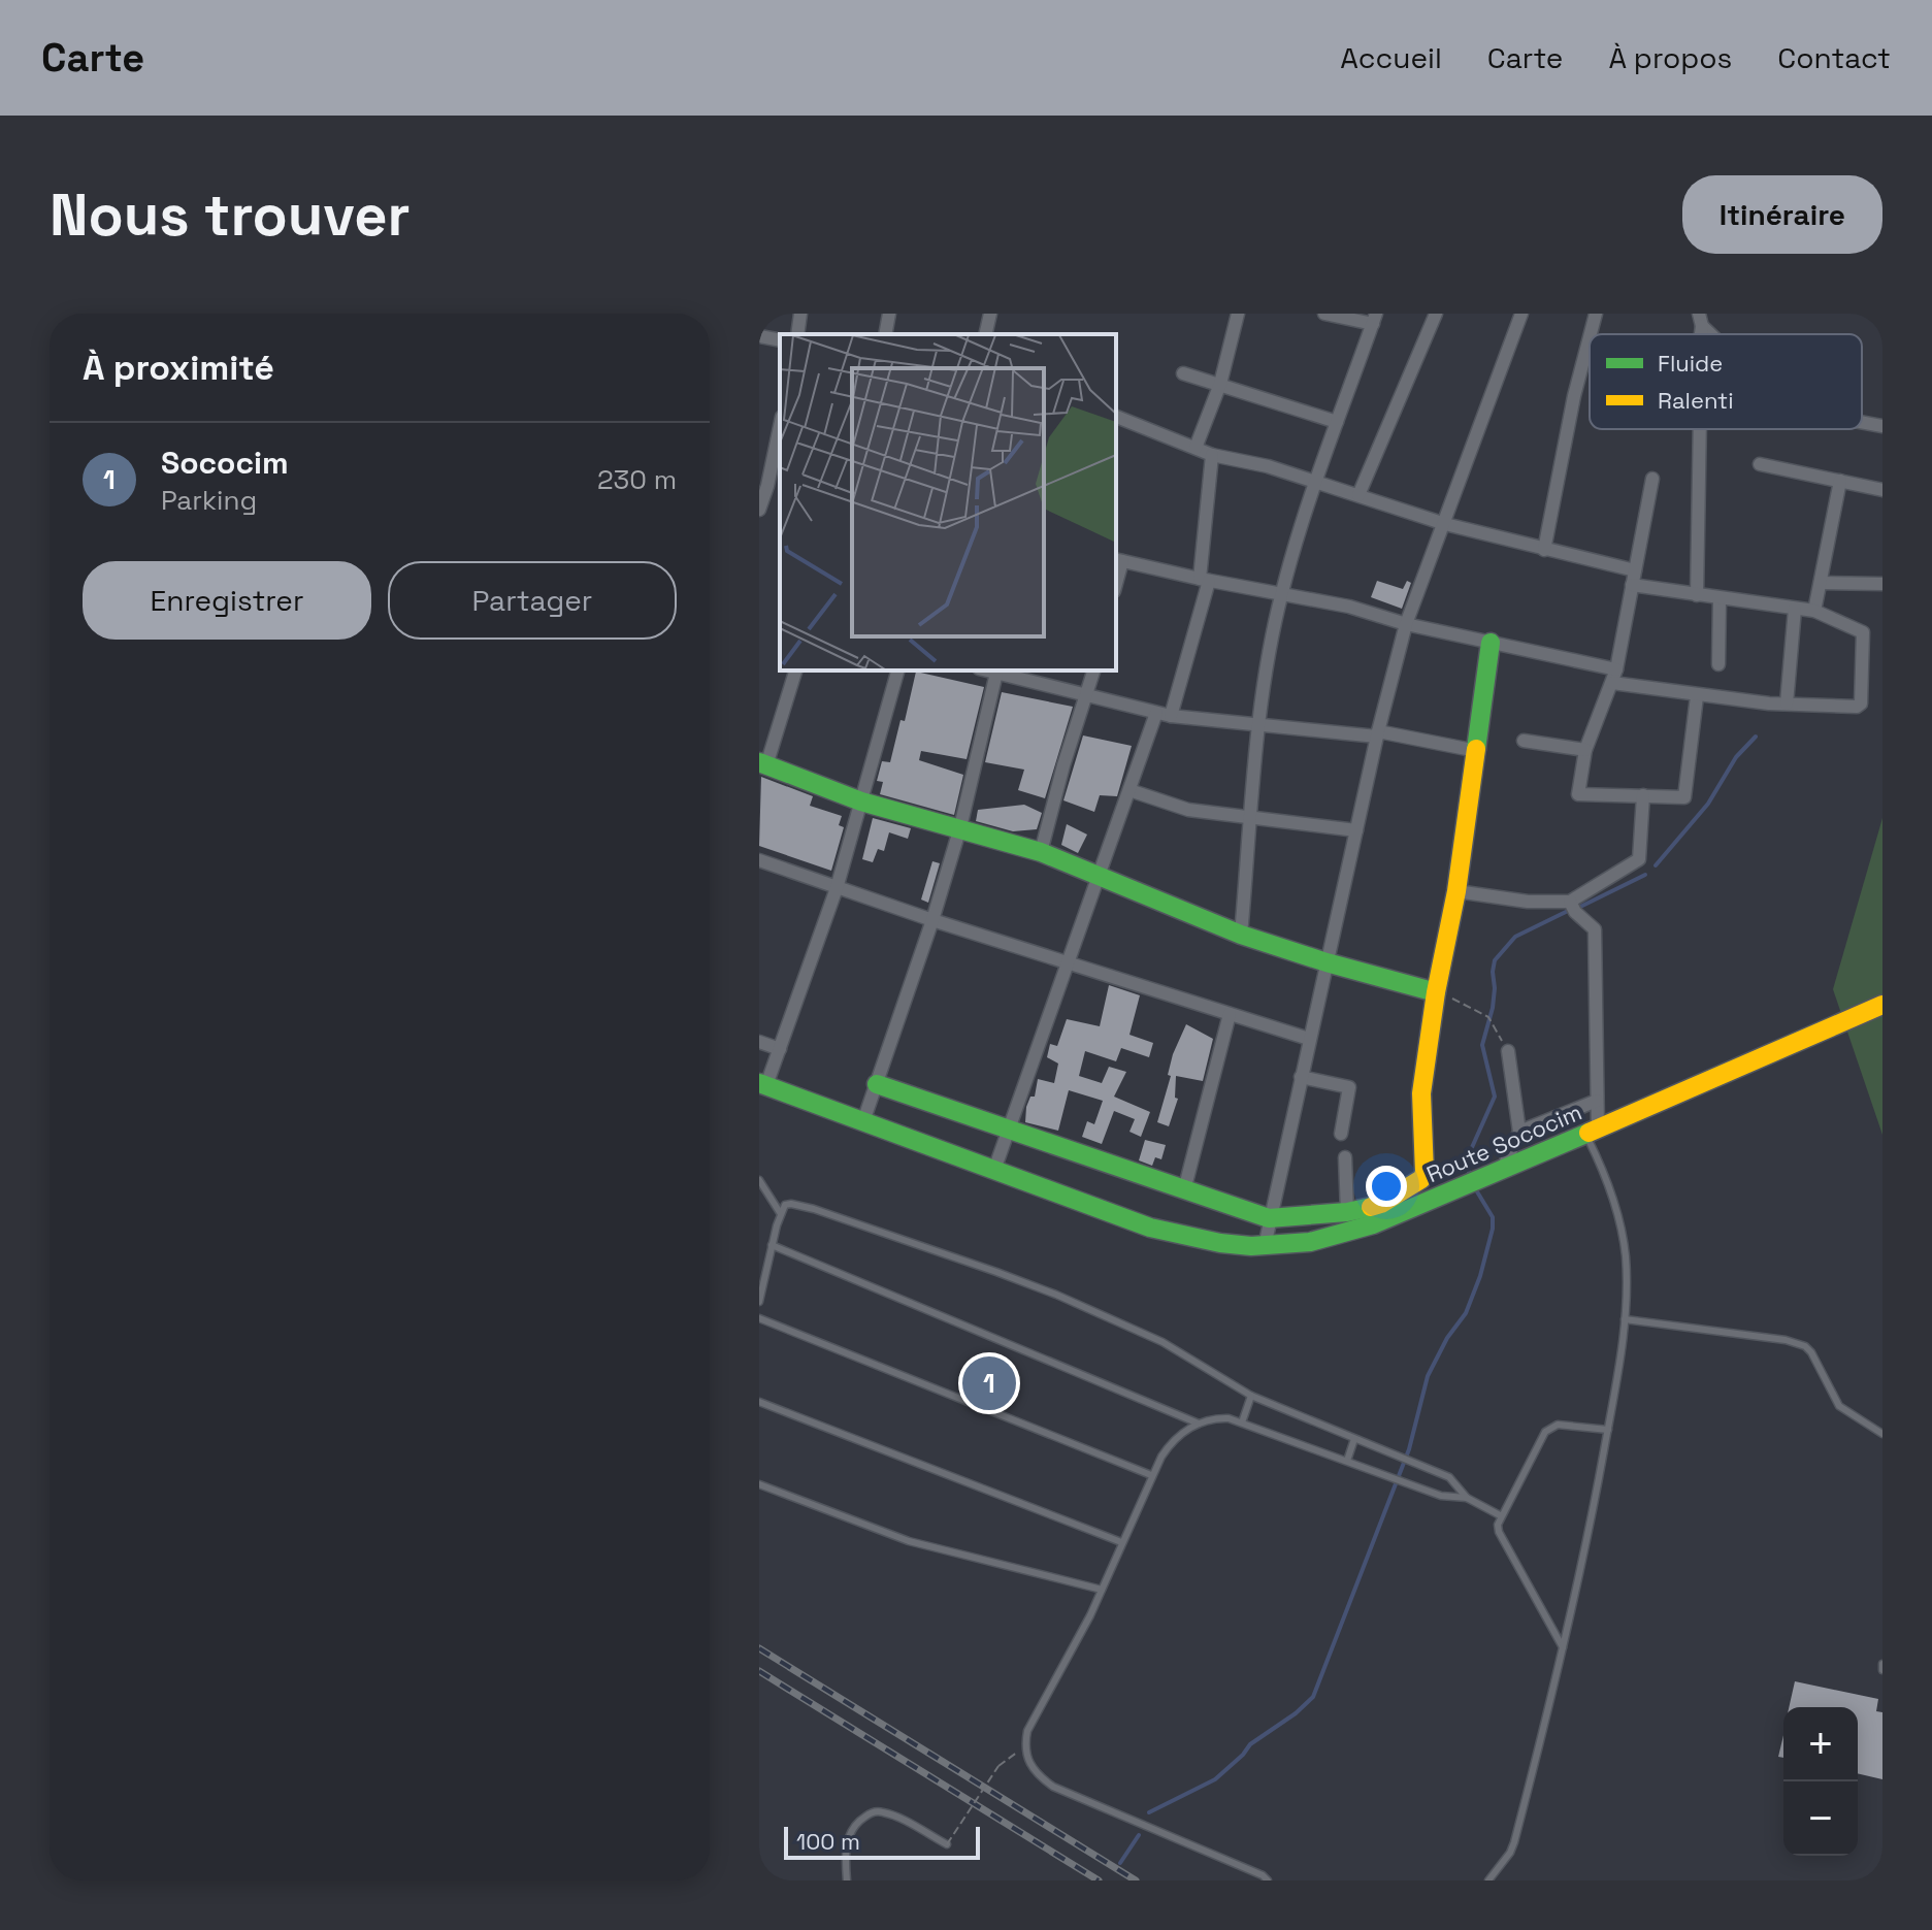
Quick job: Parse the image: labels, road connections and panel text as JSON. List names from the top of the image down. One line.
{"streets":{"street":["Route Sococim"]},"legend":["Fluide","Ralenti"],"scale_bar":"100 m","page":{"header":"Carte","nav":["Accueil","Carte","À propos","Contact"],"buttons":["Itinéraire",["Enregistrer","Partager"]],"title":"Nous trouver","heading":"À proximité","list":[{"mark":"1","name":"Sococim","note":"Parking","value":"230 m"}],"pins":"1","map_buttons":["+","−"],"scale":"100 m"}}
